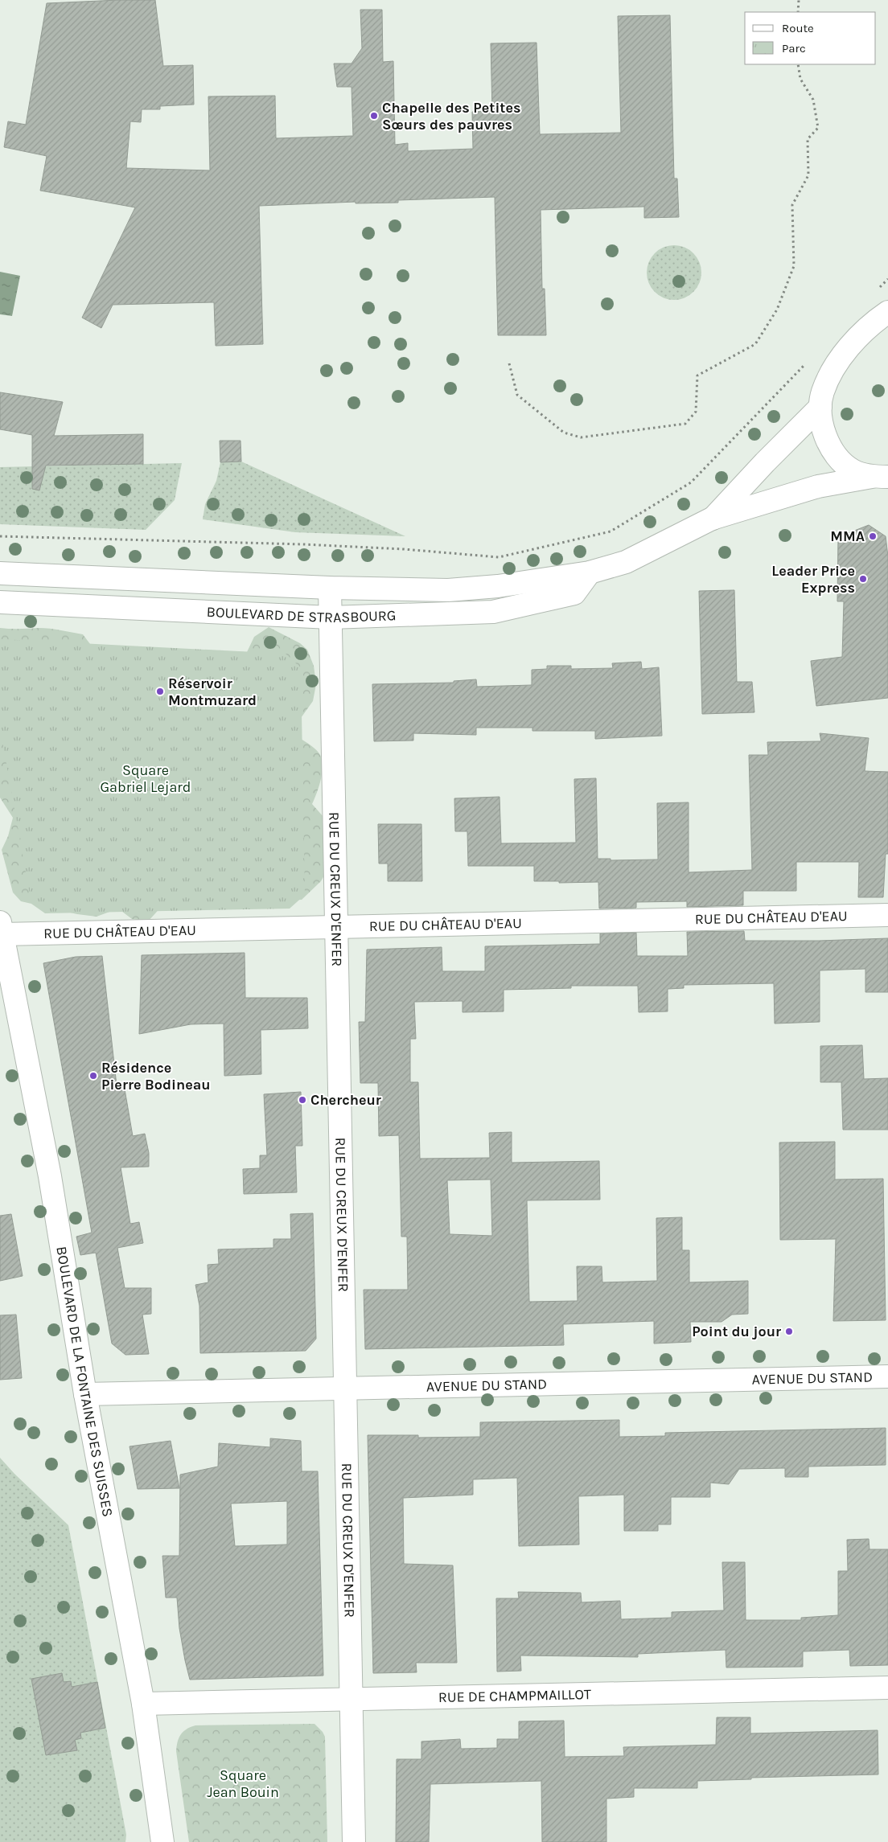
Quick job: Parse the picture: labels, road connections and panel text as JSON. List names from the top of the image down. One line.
{"streets":{"street":["BOULEVARD DE STRASBOURG","RUE DU CREUX D'ENFER","RUE DU CHÂTEAU D'EAU","AVENUE DU STAND","BOULEVARD DE LA FONTAINE DES SUISSES","RUE DE CHAMPMAILLOT"]},"crossings":[["BOULEVARD DE STRASBOURG","RUE DU CREUX D'ENFER"],["RUE DU CREUX D'ENFER","RUE DU CHÂTEAU D'EAU"],["RUE DU CREUX D'ENFER","AVENUE DU STAND"],["RUE DU CREUX D'ENFER","RUE DE CHAMPMAILLOT"],["RUE DU CHÂTEAU D'EAU","BOULEVARD DE LA FONTAINE DES SUISSES"],["AVENUE DU STAND","BOULEVARD DE LA FONTAINE DES SUISSES"],["BOULEVARD DE LA FONTAINE DES SUISSES","RUE DE CHAMPMAILLOT"]],"parks":["Square Gabriel Lejard","Square Jean Bouin"],"places":["Chapelle des Petites Sœurs des pauvres","MMA","Leader Price Express","Réservoir Montmuzard","Résidence Pierre Bodineau","Chercheur","Point du jour"],"legend":["Route","Parc"]}
